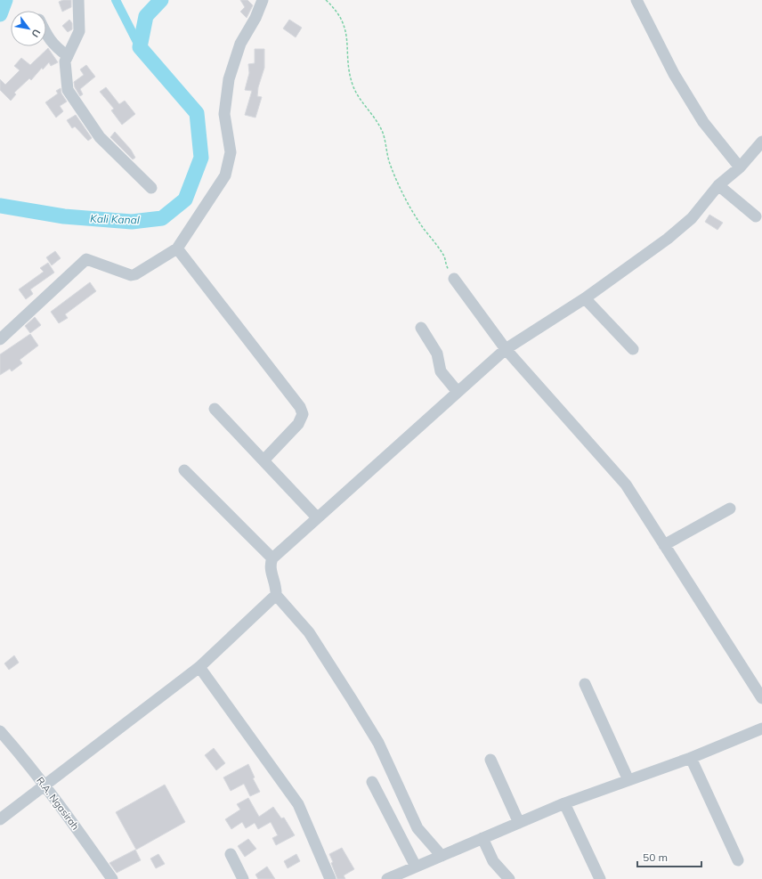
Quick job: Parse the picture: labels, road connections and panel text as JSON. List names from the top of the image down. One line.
{"streets":{"street":["R.A. Ngasirah"]},"water":["Kali Kanal"],"scale_bar":"50 m","north":"bottom right"}
